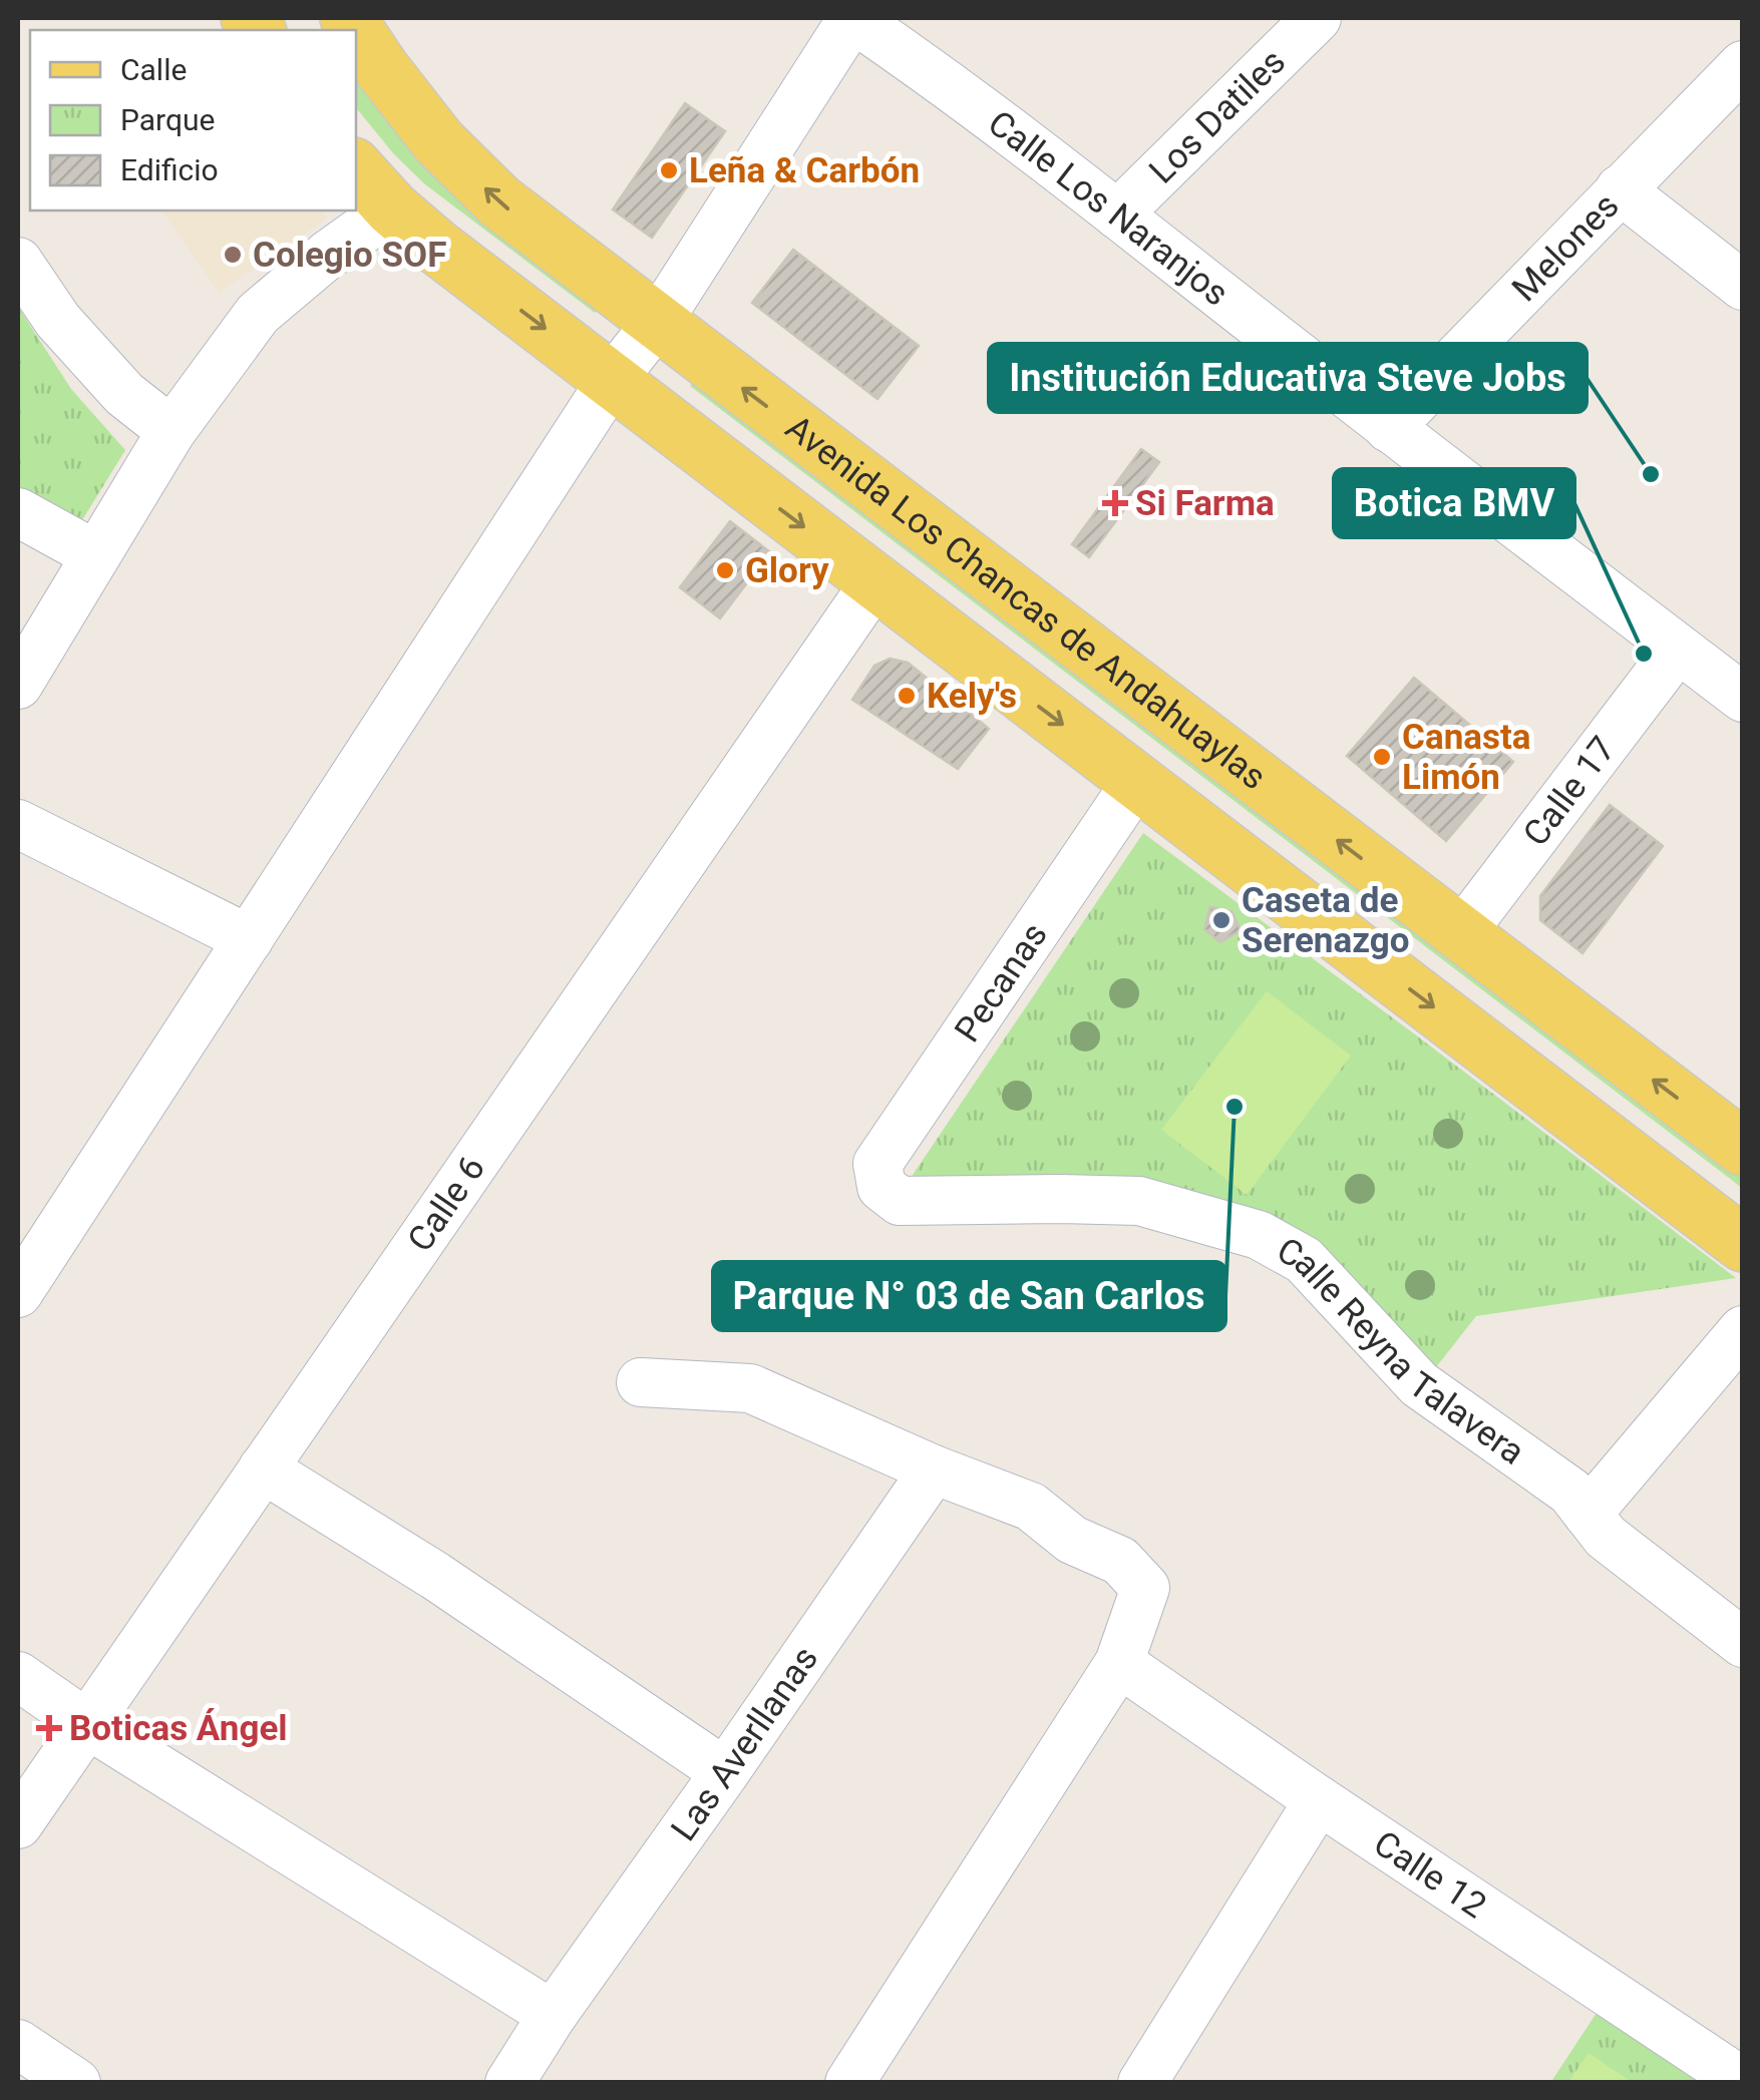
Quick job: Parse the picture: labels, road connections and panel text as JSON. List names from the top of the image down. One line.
{"streets":{"main road":["Avenida Los Chancas de Andahuaylas"],"street":["Los Datiles","Calle Los Naranjos","Melones","Calle 17","Pecanas","Calle 6","Calle Reyna Talavera","Las Averllanas","Calle 12"]},"crossings":[["Los Datiles","Calle Los Naranjos"],["Calle Los Naranjos","Melones"],["Calle Los Naranjos","Calle 17"],["Avenida Los Chancas de Andahuaylas","Calle 17"],["Avenida Los Chancas de Andahuaylas","Pecanas"],["Avenida Los Chancas de Andahuaylas","Calle 6"],["Pecanas","Calle Reyna Talavera"]],"places":{"other":["Leña & Carbón","Colegio SOF","Institución Educativa Steve Jobs","Glory","Botica BMV","Kely's","Canasta Limón","Caseta de Serenazgo","Parque N° 03 de San Carlos"],"health":["Si Farma","Boticas Ángel"]},"legend":["Calle","Parque","Edificio"]}
